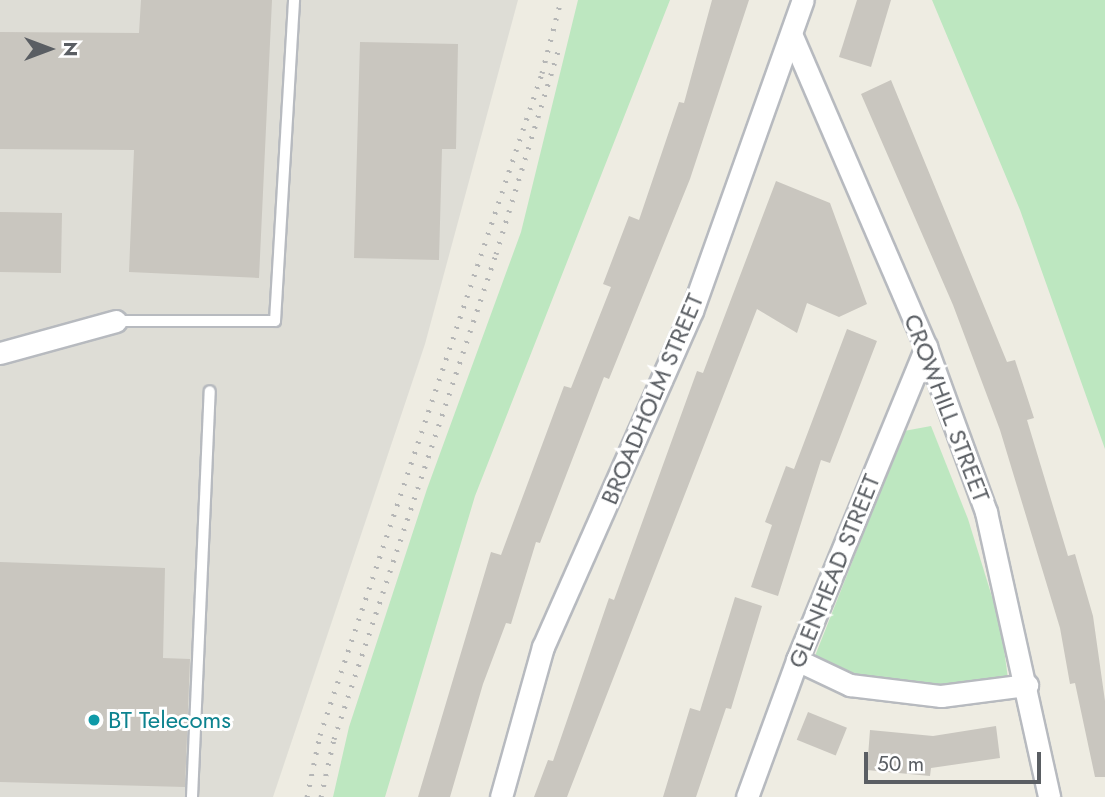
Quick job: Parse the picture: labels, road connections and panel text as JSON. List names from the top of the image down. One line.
{"streets":{"street":["BROADHOLM STREET","CROWHILL STREET","GLENHEAD STREET"]},"crossings":[["BROADHOLM STREET","CROWHILL STREET"],["CROWHILL STREET","GLENHEAD STREET"]],"places":["BT Telecoms"],"scale_bar":"50 m","north":"right"}
